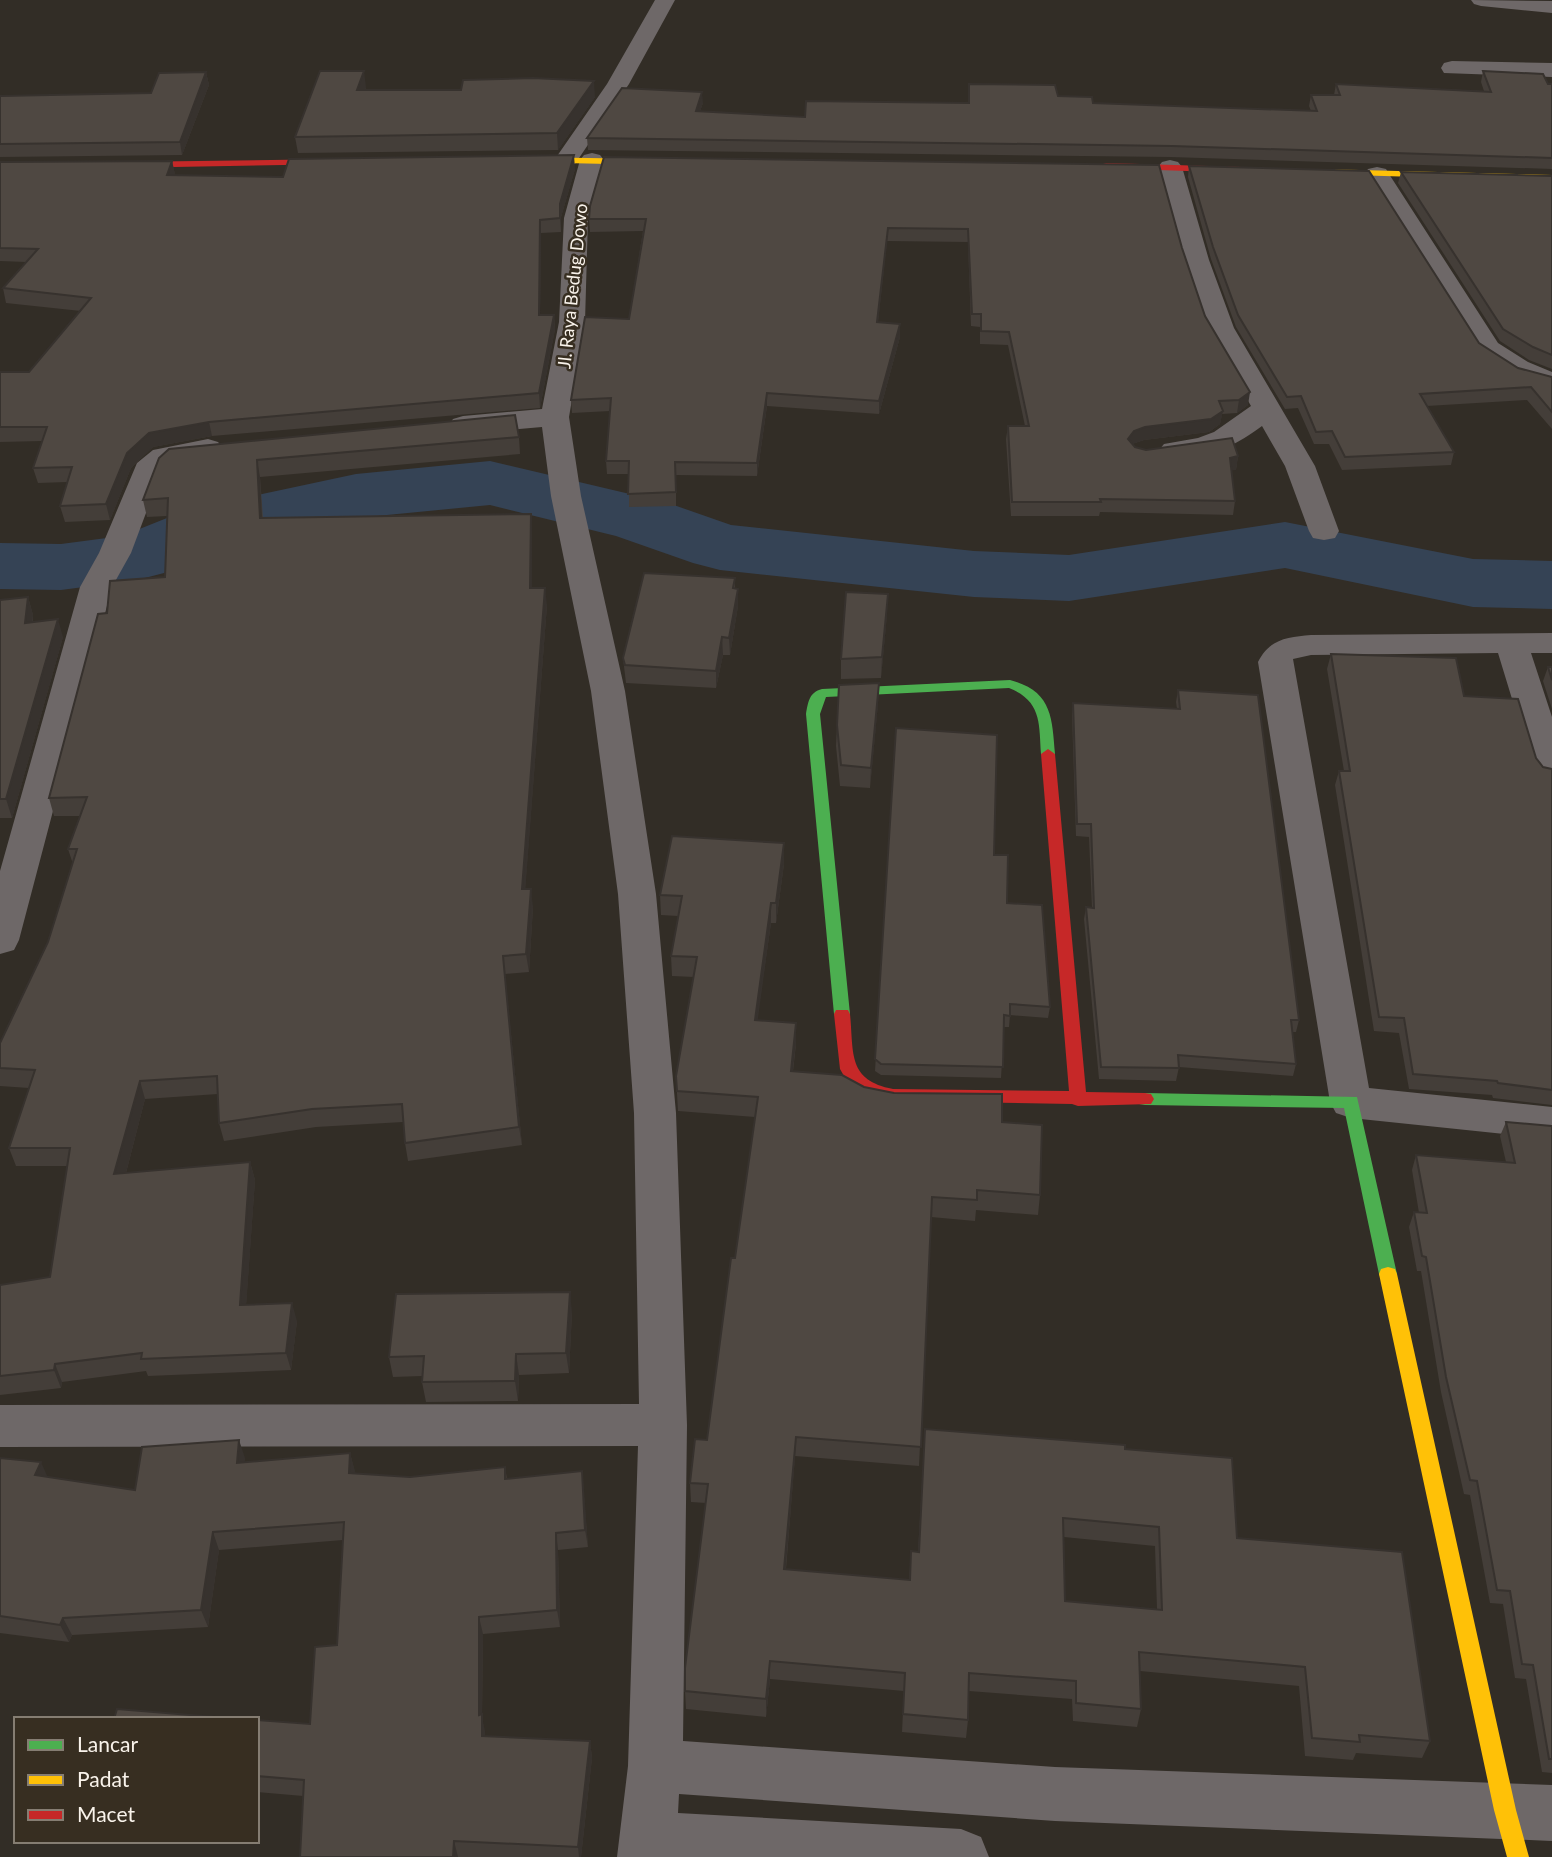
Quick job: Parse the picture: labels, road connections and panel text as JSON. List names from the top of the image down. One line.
{"streets":{"street":["Jl. Raya Bedug Dowo"]},"legend":["Lancar","Padat","Macet"]}
